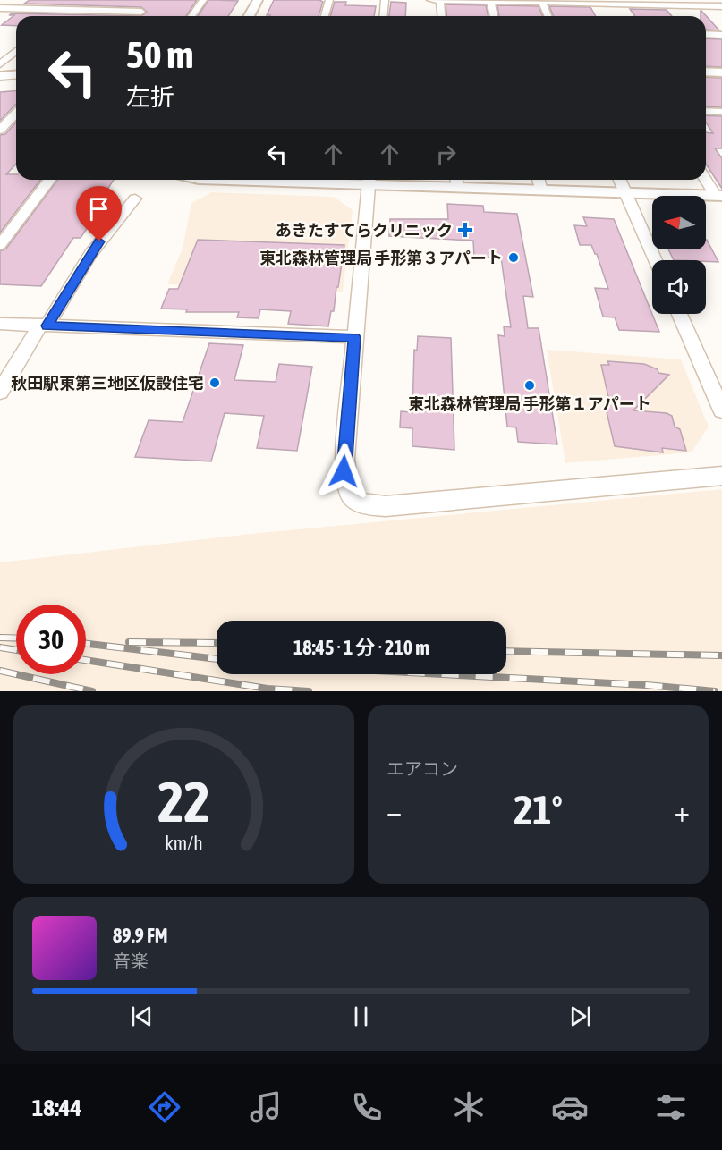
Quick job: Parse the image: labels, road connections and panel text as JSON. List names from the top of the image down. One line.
{"places":{"health":["あきたすてらクリニック"],"other":["東北森林管理局 手形第３アパート","秋田駅東第三地区仮設住宅","東北森林管理局 手形第１アパート"]},"north":"left","page":{"turn":["50 m","左折"],"limit":"30","trip":"18:45 · 1 分 · 210 m","tile":"エアコン","heat":["−","21°","+"],"song":["89.9 FM","音楽"],"tabs":"18:44","gauge":["22","km/h"]}}
